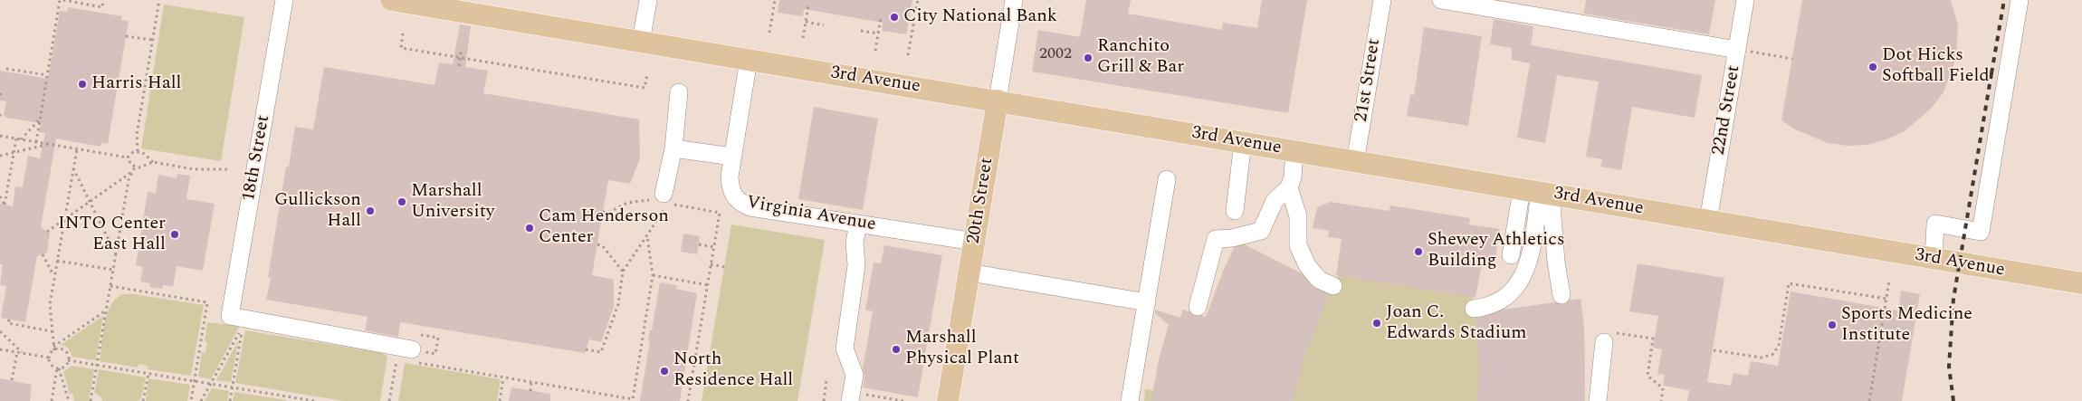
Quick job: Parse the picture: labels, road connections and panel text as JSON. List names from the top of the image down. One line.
{"streets":{"main road":["3rd Avenue","20th Street"],"street":["21st Street","22nd Street","18th Street","Virginia Avenue"]},"crossings":[["3rd Avenue","21st Street"],["3rd Avenue","22nd Street"],["3rd Avenue","20th Street"],["3rd Avenue","Virginia Avenue"],["20th Street","Virginia Avenue"]],"places":["City National Bank","Ranchito Grill & Bar","Dot Hicks Softball Field","Harris Hall","Marshall University","Gullickson Hall","Cam Henderson Center","INTO Center East Hall","Shewey Athletics Building","Joan C. Edwards Stadium","Sports Medicine Institute","Marshall Physical Plant","North Residence Hall"],"house_numbers":["2002"]}
